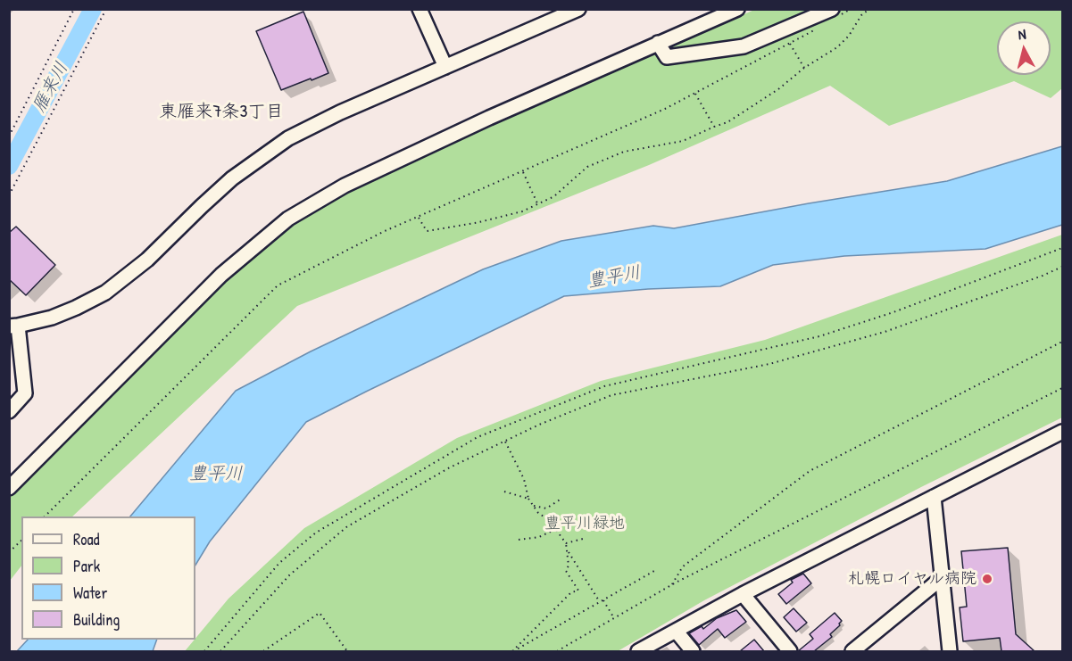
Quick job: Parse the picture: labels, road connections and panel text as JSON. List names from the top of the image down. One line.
{"districts":["東雁来7条3丁目"],"water":["雁来川","豊平川"],"parks":["豊平川緑地"],"places":["札幌ロイヤル病院"],"legend":["Road","Park","Water","Building"],"north":"top"}
